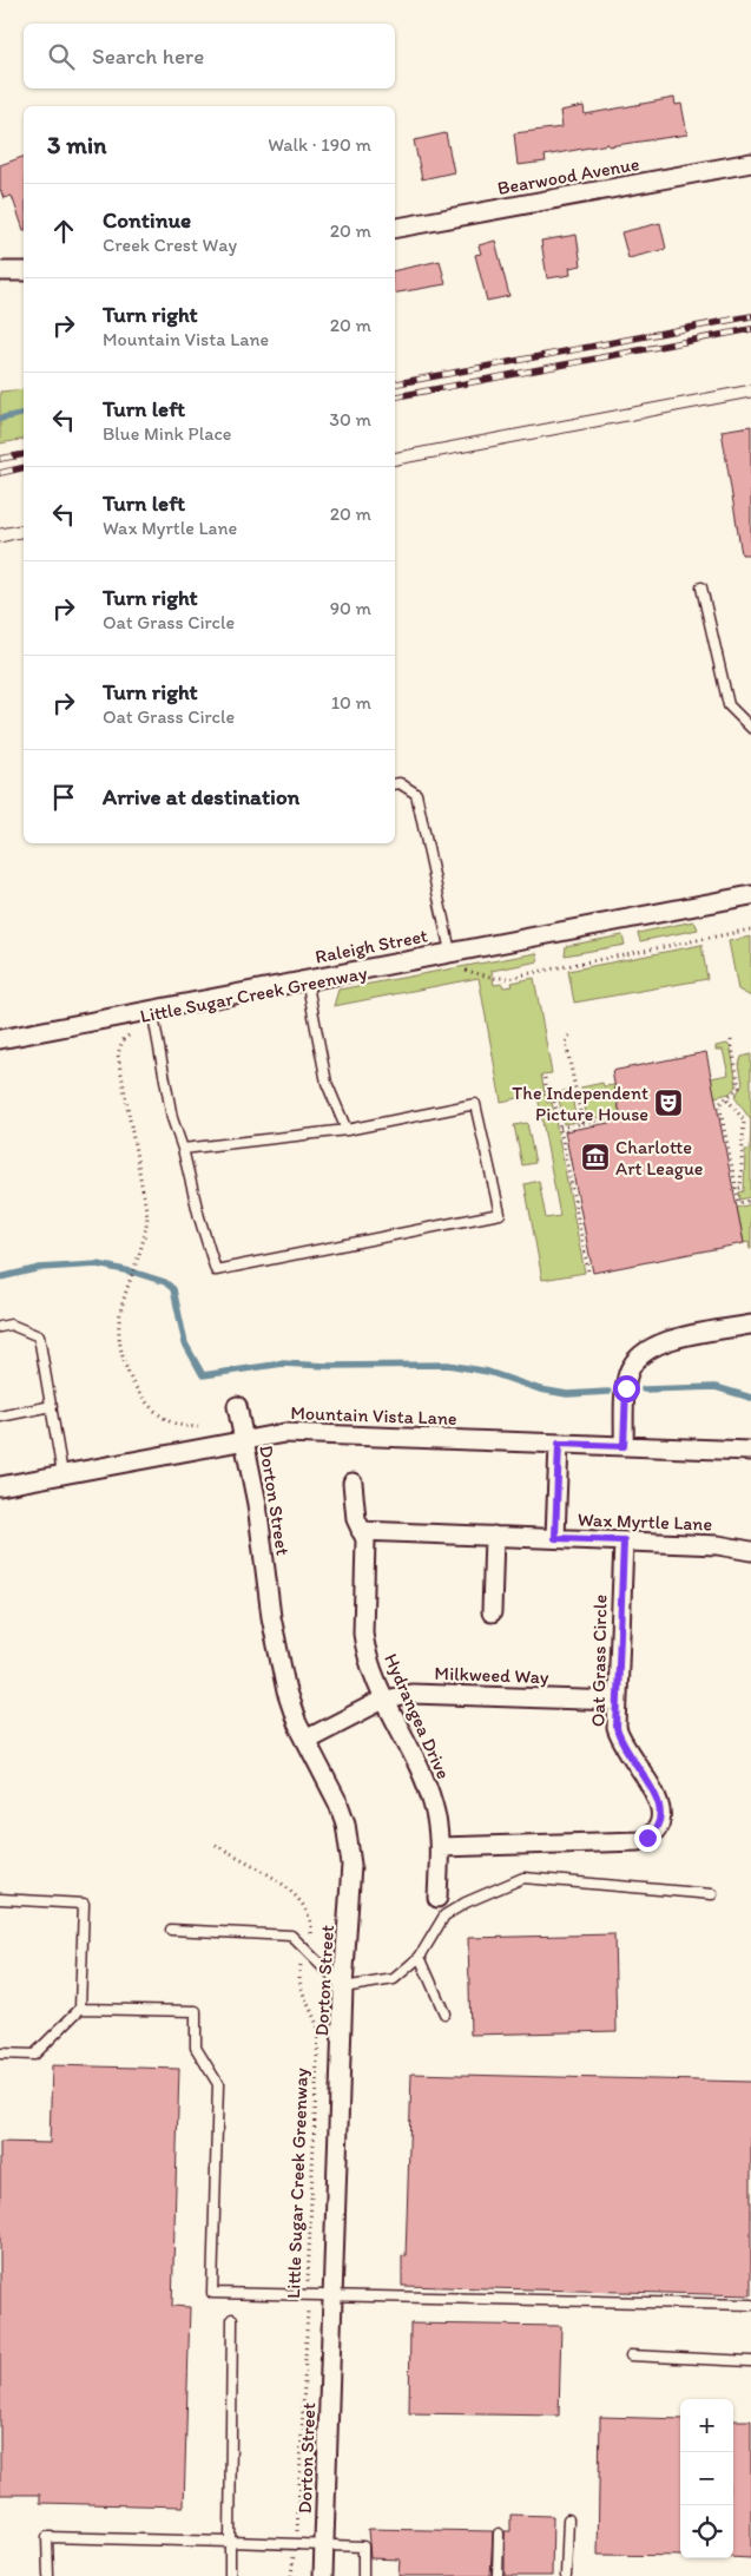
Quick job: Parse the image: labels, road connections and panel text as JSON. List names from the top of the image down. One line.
{"streets":{"street":["Bearwood Avenue","Raleigh Street","Mountain Vista Lane","Dorton Street","Wax Myrtle Lane","Oat Grass Circle","Milkweed Way","Hydrangea Drive"],"path":["Little Sugar Creek Greenway"]},"crossings":[["Mountain Vista Lane","Dorton Street"],["Dorton Street","Milkweed Way"],["Wax Myrtle Lane","Oat Grass Circle"],["Wax Myrtle Lane","Hydrangea Drive"],["Oat Grass Circle","Milkweed Way"],["Oat Grass Circle","Hydrangea Drive"],["Milkweed Way","Hydrangea Drive"]],"places":{"theatre":["The Independent Picture House"],"museum":["Charlotte Art League"]},"page":{"search":"Search here","heading":["3 min","Walk · 190 m"],"list":[["Continue","Creek Crest Way","20 m"],["Turn right","Mountain Vista Lane","20 m"],["Turn left","Blue Mink Place","30 m"],["Turn left","Wax Myrtle Lane","20 m"],["Turn right","Oat Grass Circle","90 m"],["Turn right","Oat Grass Circle","10 m"],"Arrive at destination"],"map_buttons":["+","−"]}}
